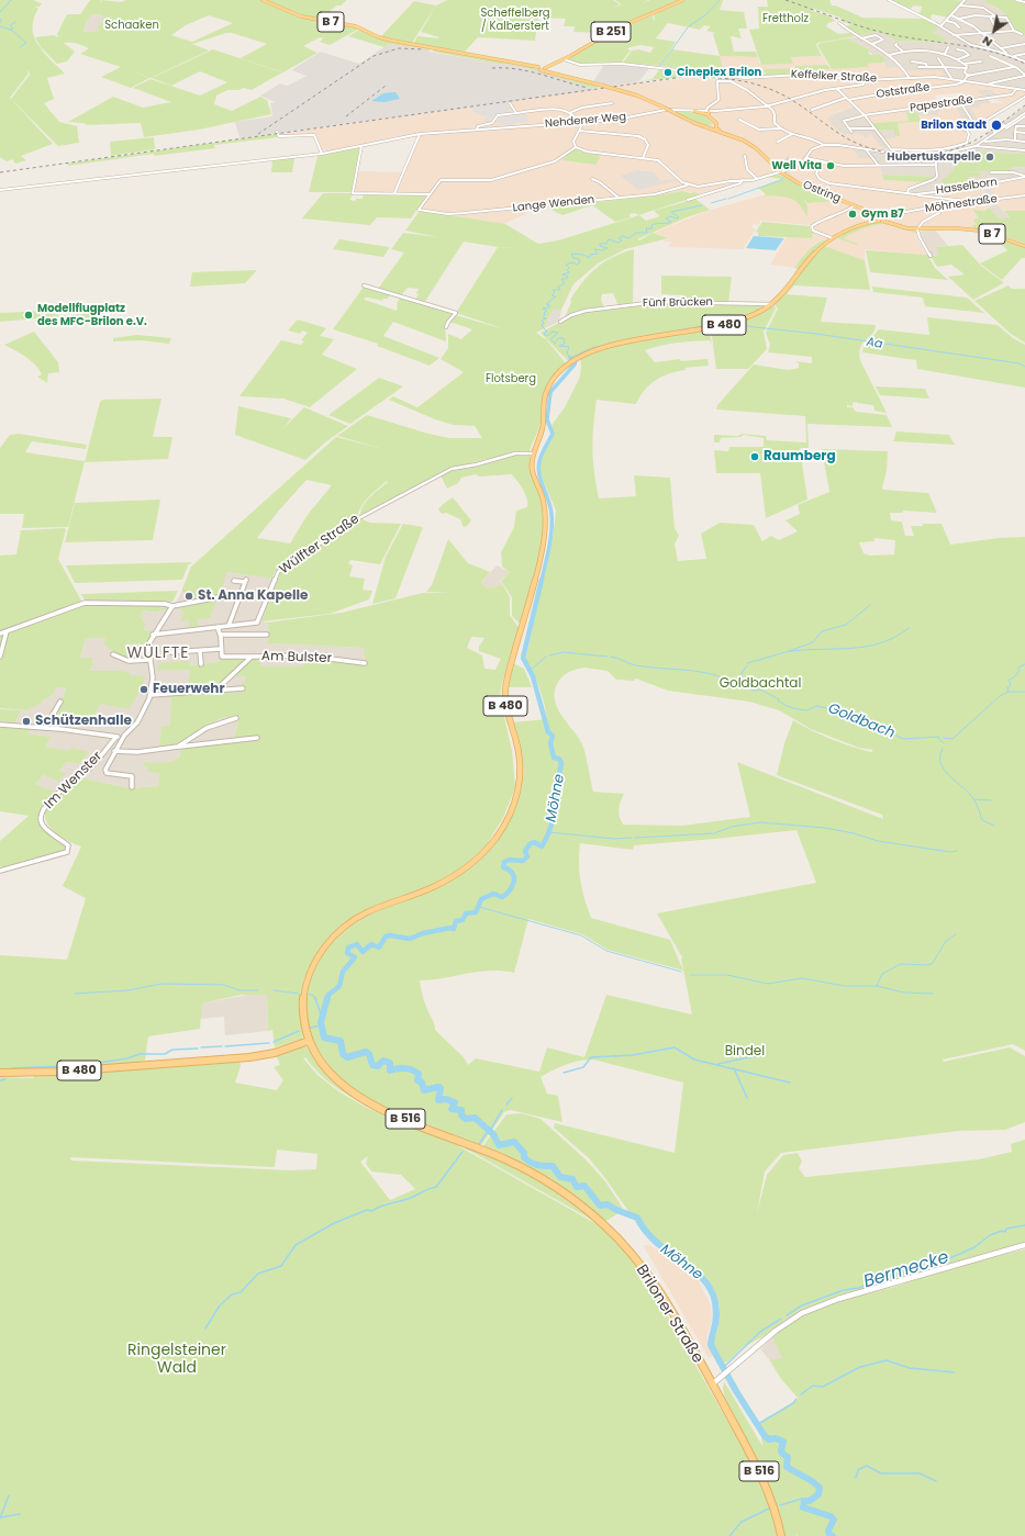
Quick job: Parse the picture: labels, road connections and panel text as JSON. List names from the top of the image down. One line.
{"streets":{"main road":["B 7","B 251","Ostring","B 480","B 516","Briloner Straße"],"street":["Keffelker Straße","Oststraße","Papestraße","Nehdener Weg","Hasselborn","Lange Wenden","Möhnestraße","Fünf Brücken","Wülfter Straße","Am Bulster","Im Wenster"]},"crossings":[["B 7","B 251"],["B 7","Ostring"],["B 7","Möhnestraße"],["B 7","B 480"],["B 251","Keffelker Straße"],["Keffelker Straße","Oststraße"],["Keffelker Straße","Papestraße"],["Ostring","B 480"],["Möhnestraße","B 480"],["Fünf Brücken","B 480"],["B 480","Wülfter Straße"],["B 480","Briloner Straße"]],"districts":["WÜLFTE"],"water":["Aa","Goldbach","Möhne","Bermecke"],"parks":["Scheffelberg / Kalberstert","Frettholz","Schaaken","Flotsberg","Goldbachtal","Bindel","Ringelsteiner Wald"],"places":["Cineplex Brilon","Brilon Stadt","Hubertuskapelle","Well Vita","Gym B7","Modellflugplatz des MFC-Brilon e.V.","Raumberg","St. Anna Kapelle","Feuerwehr","Schützenhalle"],"north":"bottom left"}
